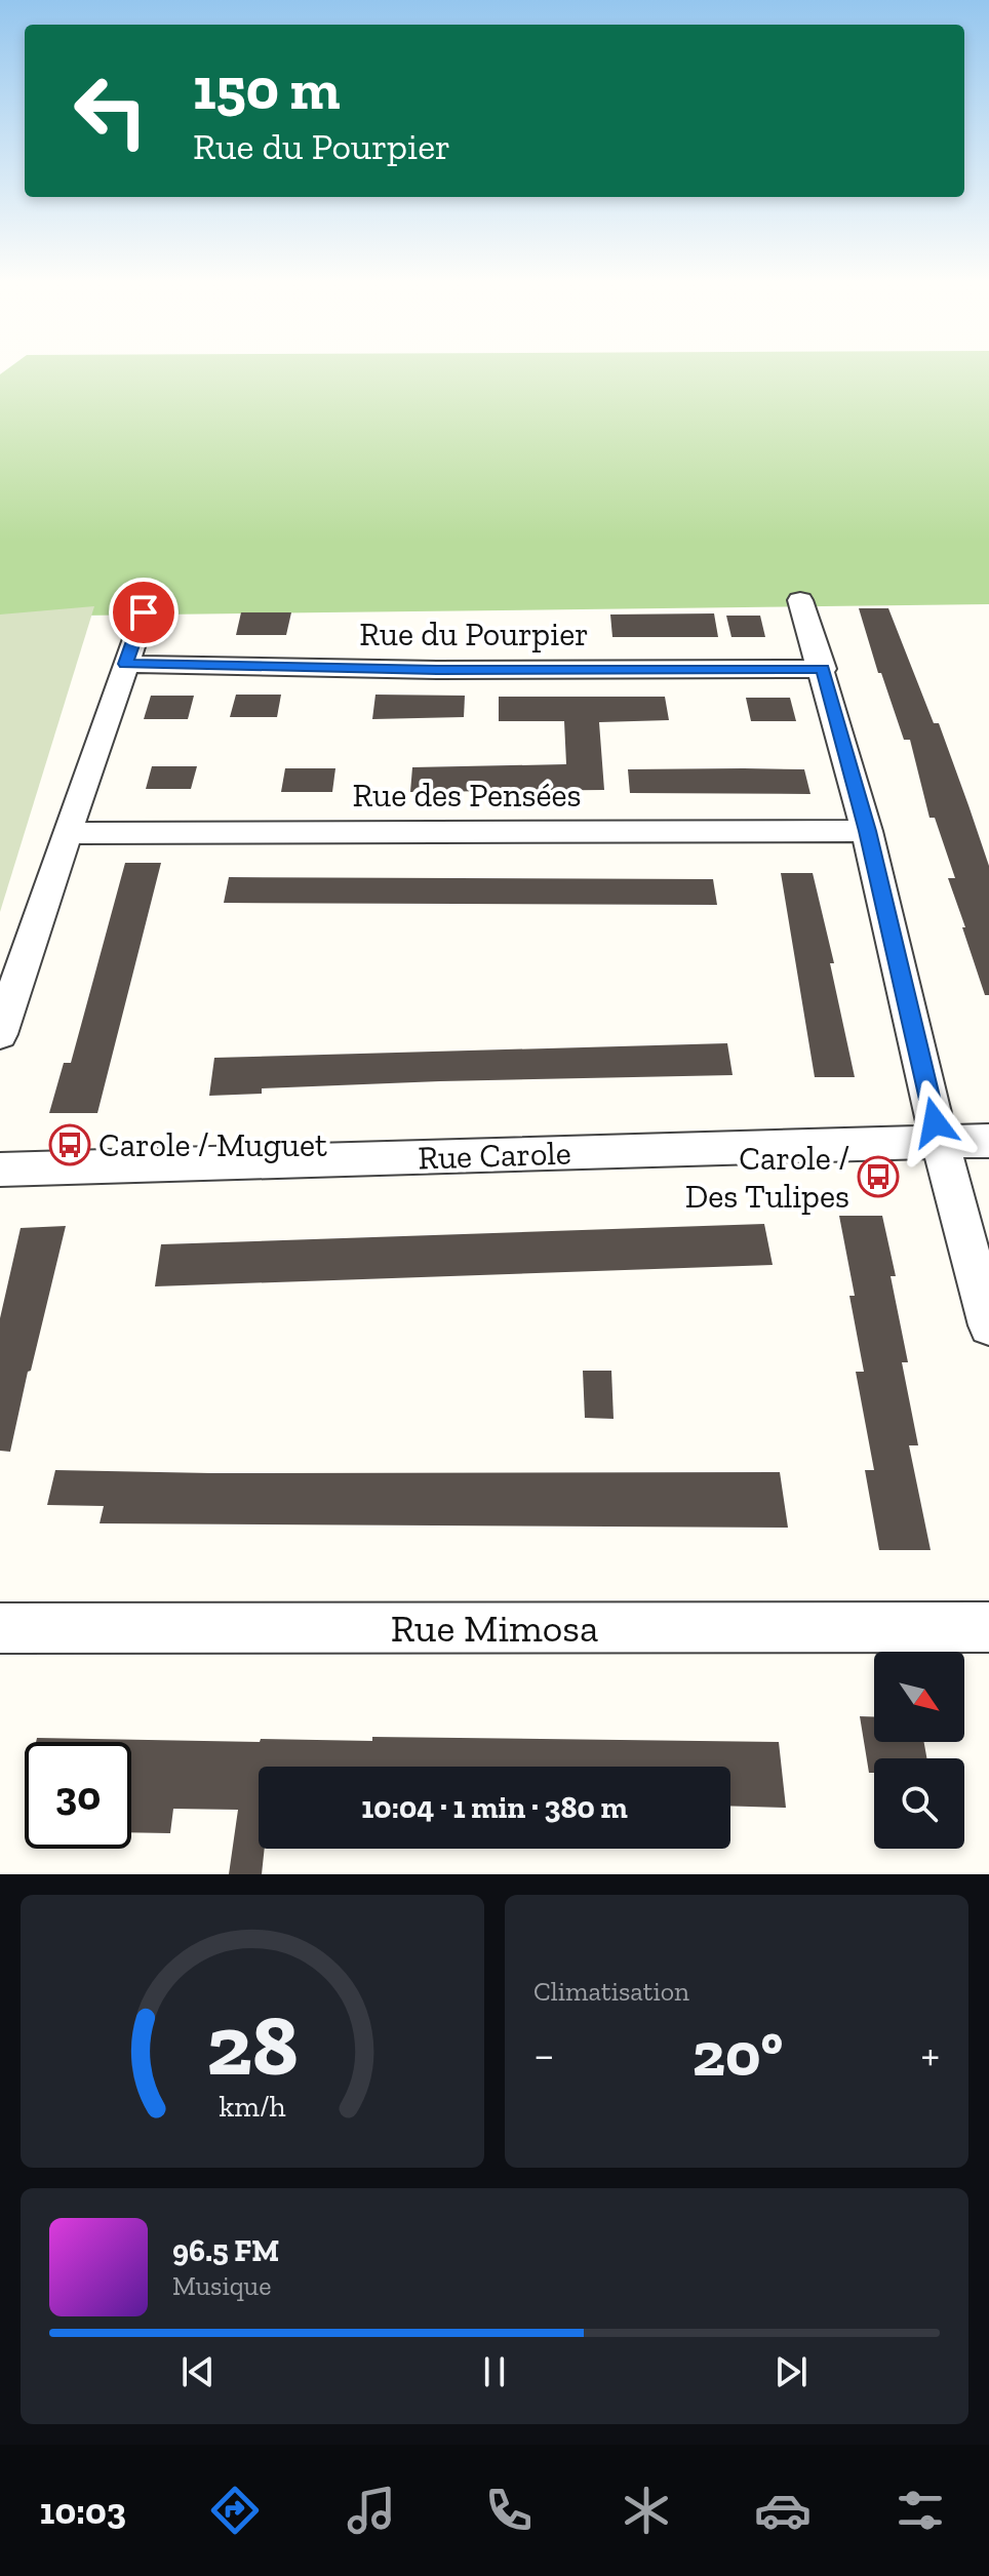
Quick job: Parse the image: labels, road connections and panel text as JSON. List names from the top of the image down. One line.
{"streets":{"street":["Rue du Pourpier","Rue des Pensées","Rue Carole","Rue Mimosa"]},"places":{"bus stop":["Carole / Muguet","Carole / Des Tulipes"]},"north":"bottom right","page":{"turn":["150 m","Rue du Pourpier"],"limit":"30","trip":"10:04 · 1 min · 380 m","tile":"Climatisation","heat":["−","20°","+"],"song":["96.5 FM","Musique"],"tabs":"10:03","gauge":["28","km/h"]}}
